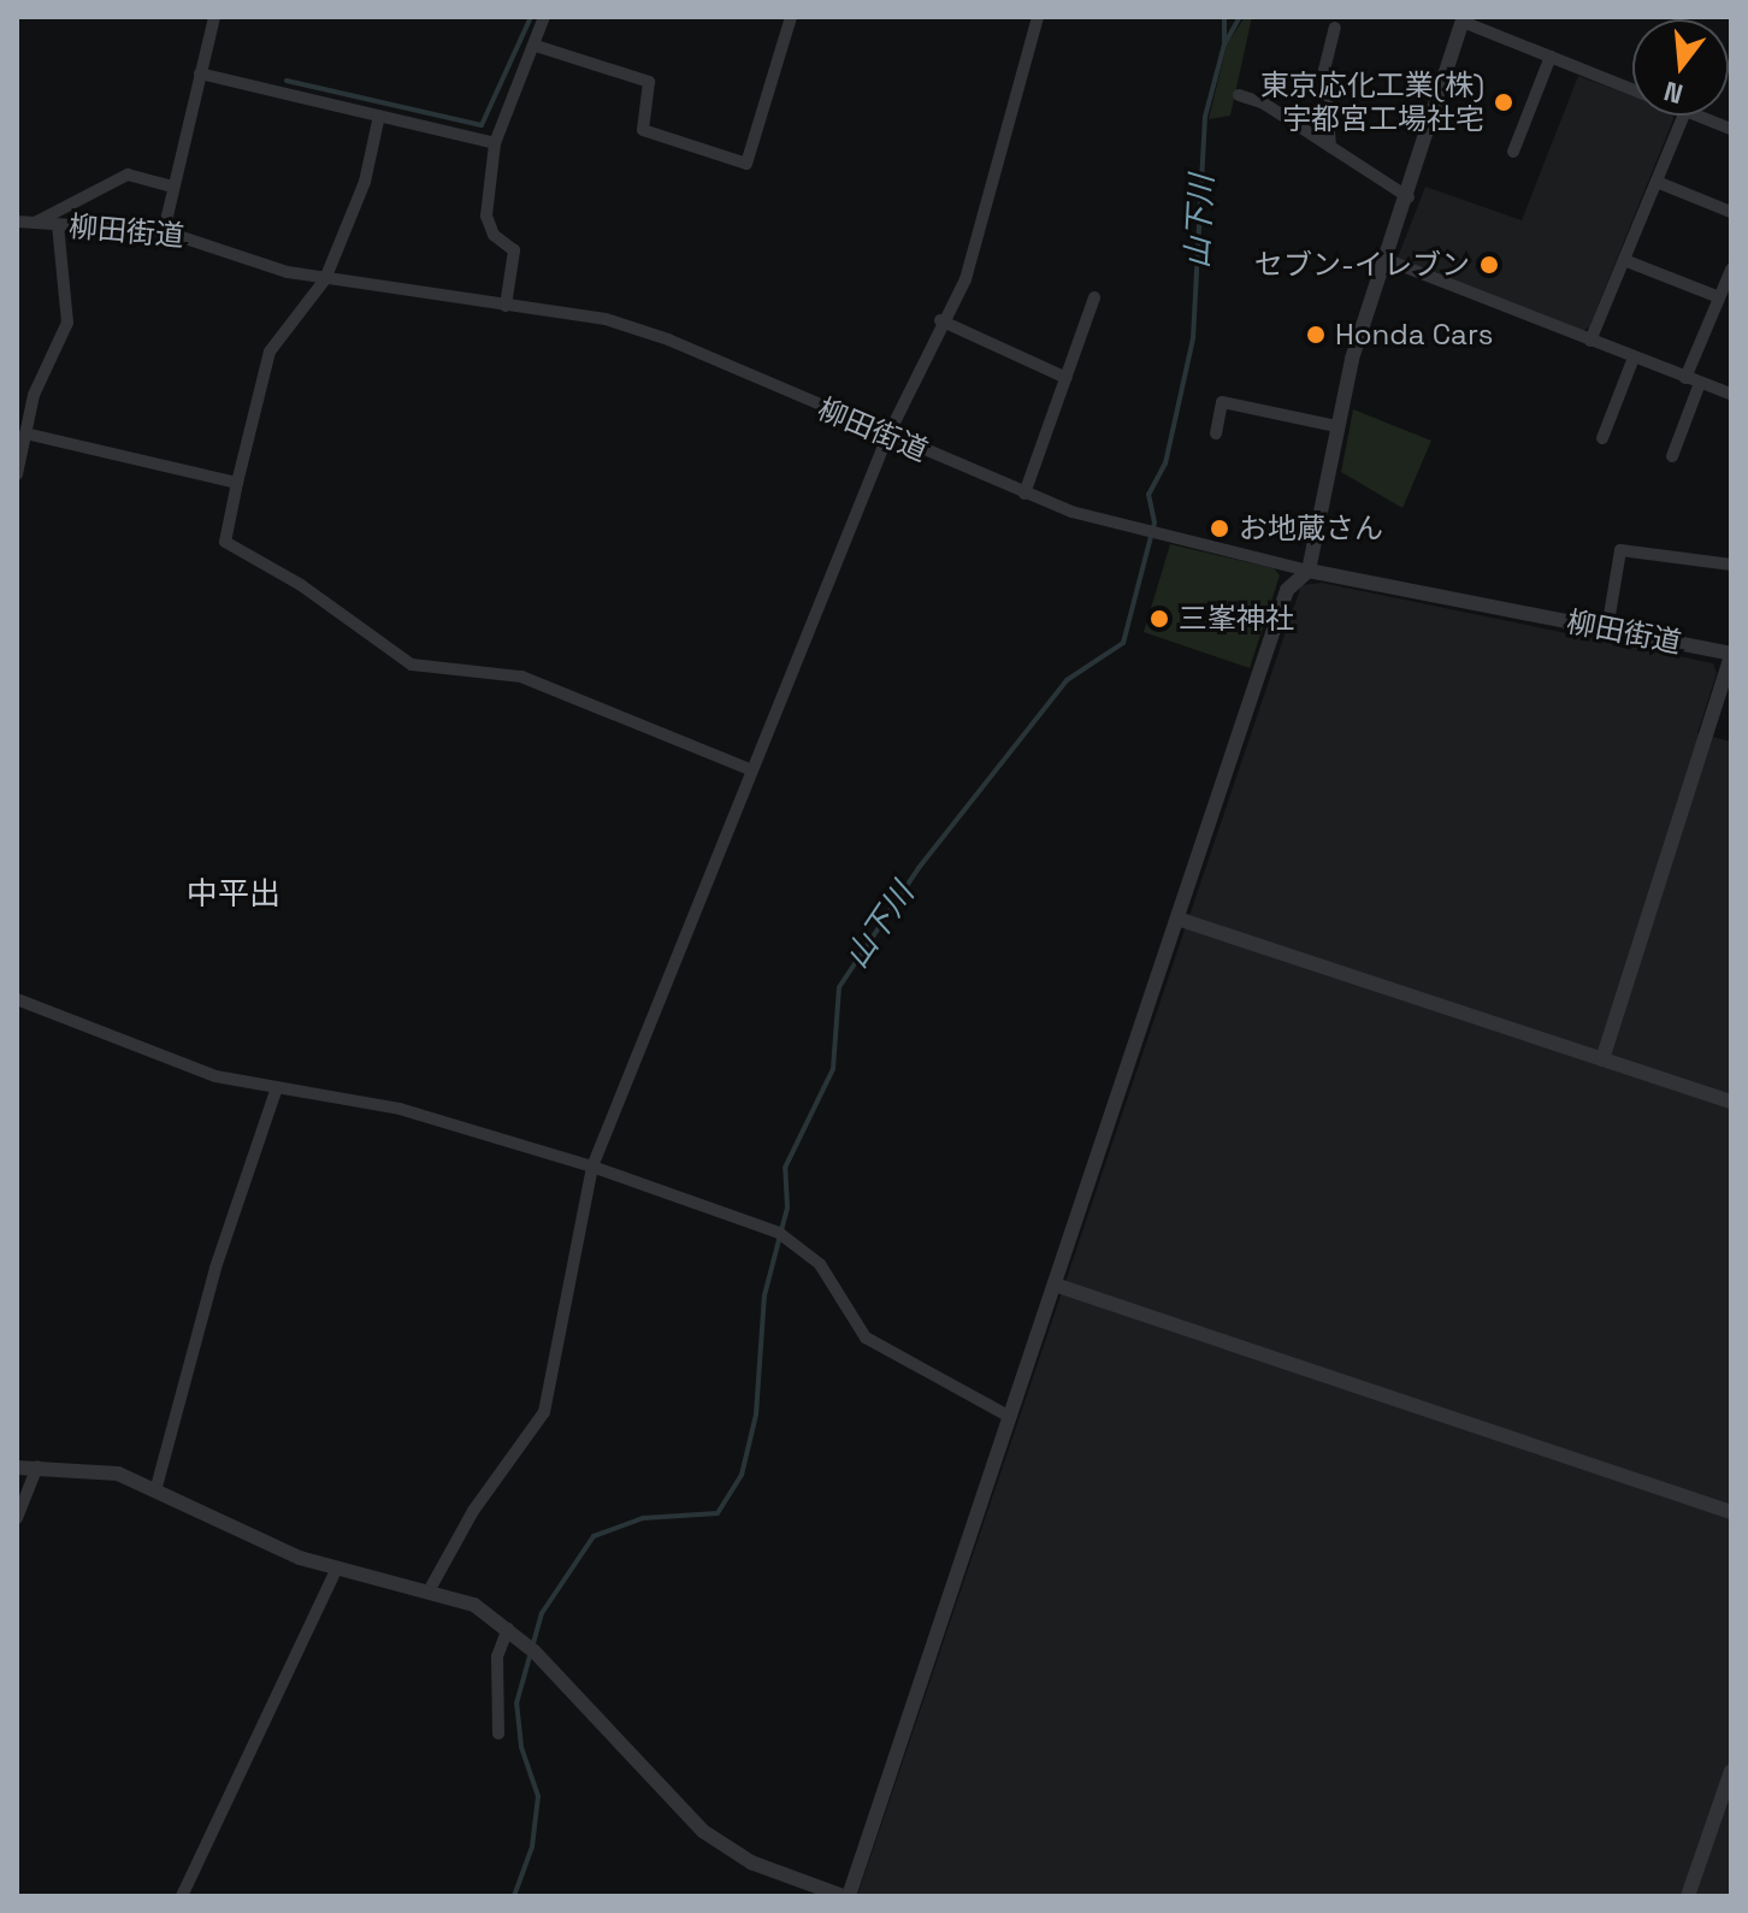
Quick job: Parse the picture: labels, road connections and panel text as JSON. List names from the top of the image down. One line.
{"streets":{"street":["柳田街道"]},"districts":["中平出"],"water":["山下川"],"places":["東京応化工業(株) 宇都宮工場社宅","セブン-イレブン","Honda Cars","お地蔵さん","三峯神社"],"north":"bottom"}
